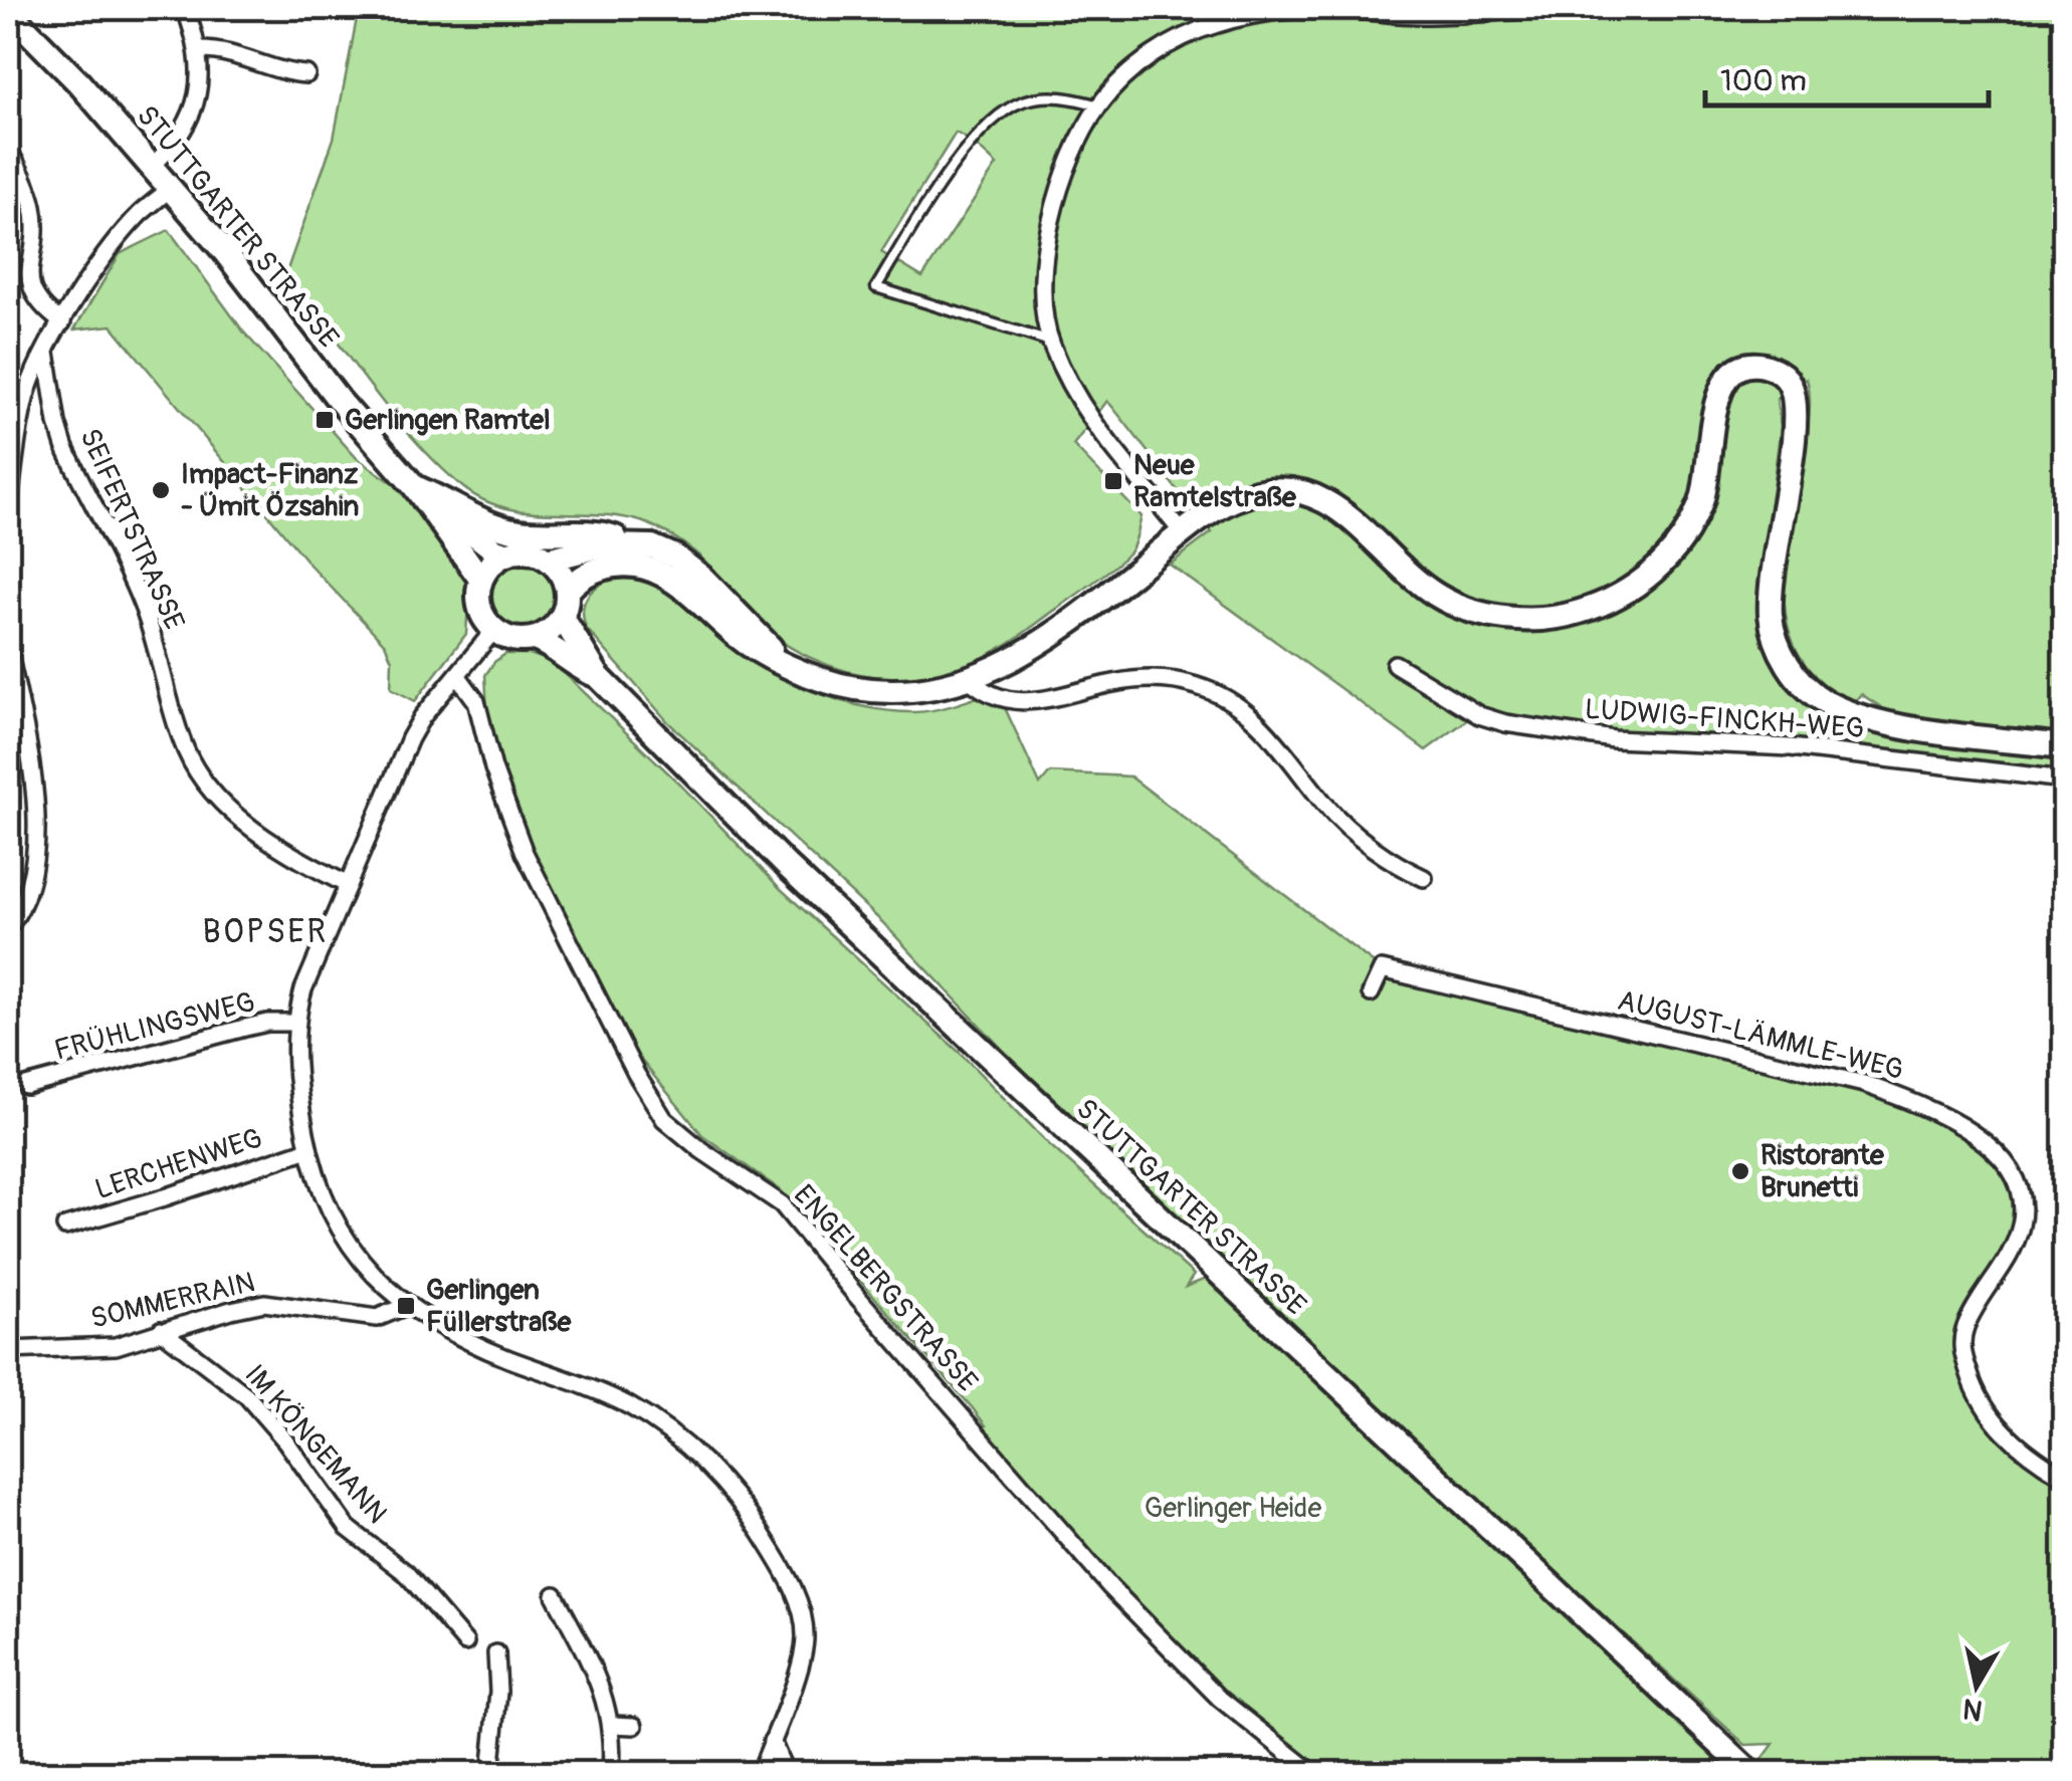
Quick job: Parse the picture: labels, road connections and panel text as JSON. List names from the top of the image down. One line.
{"streets":{"main road":["STUTTGARTER STRASSE"],"street":["SEIFERTSTRASSE","LUDWIG-FINCKH-WEG","FRÜHLINGSWEG","AUGUST-LÄMMLE-WEG","LERCHENWEG","ENGELBERGSTRASSE","SOMMERRAIN","IM KÖNGEMANN"]},"crossings":[["SOMMERRAIN","IM KÖNGEMANN"]],"districts":["BOPSER"],"parks":["Gerlinger Heide"],"places":{"transit":["Gerlingen Ramtel","Neue Ramtelstraße","Gerlingen Füllerstraße"],"other":["Impact-Finanz - Ümit Özsahin","Ristorante Brunetti"]},"scale_bar":"100 m","north":"bottom"}
